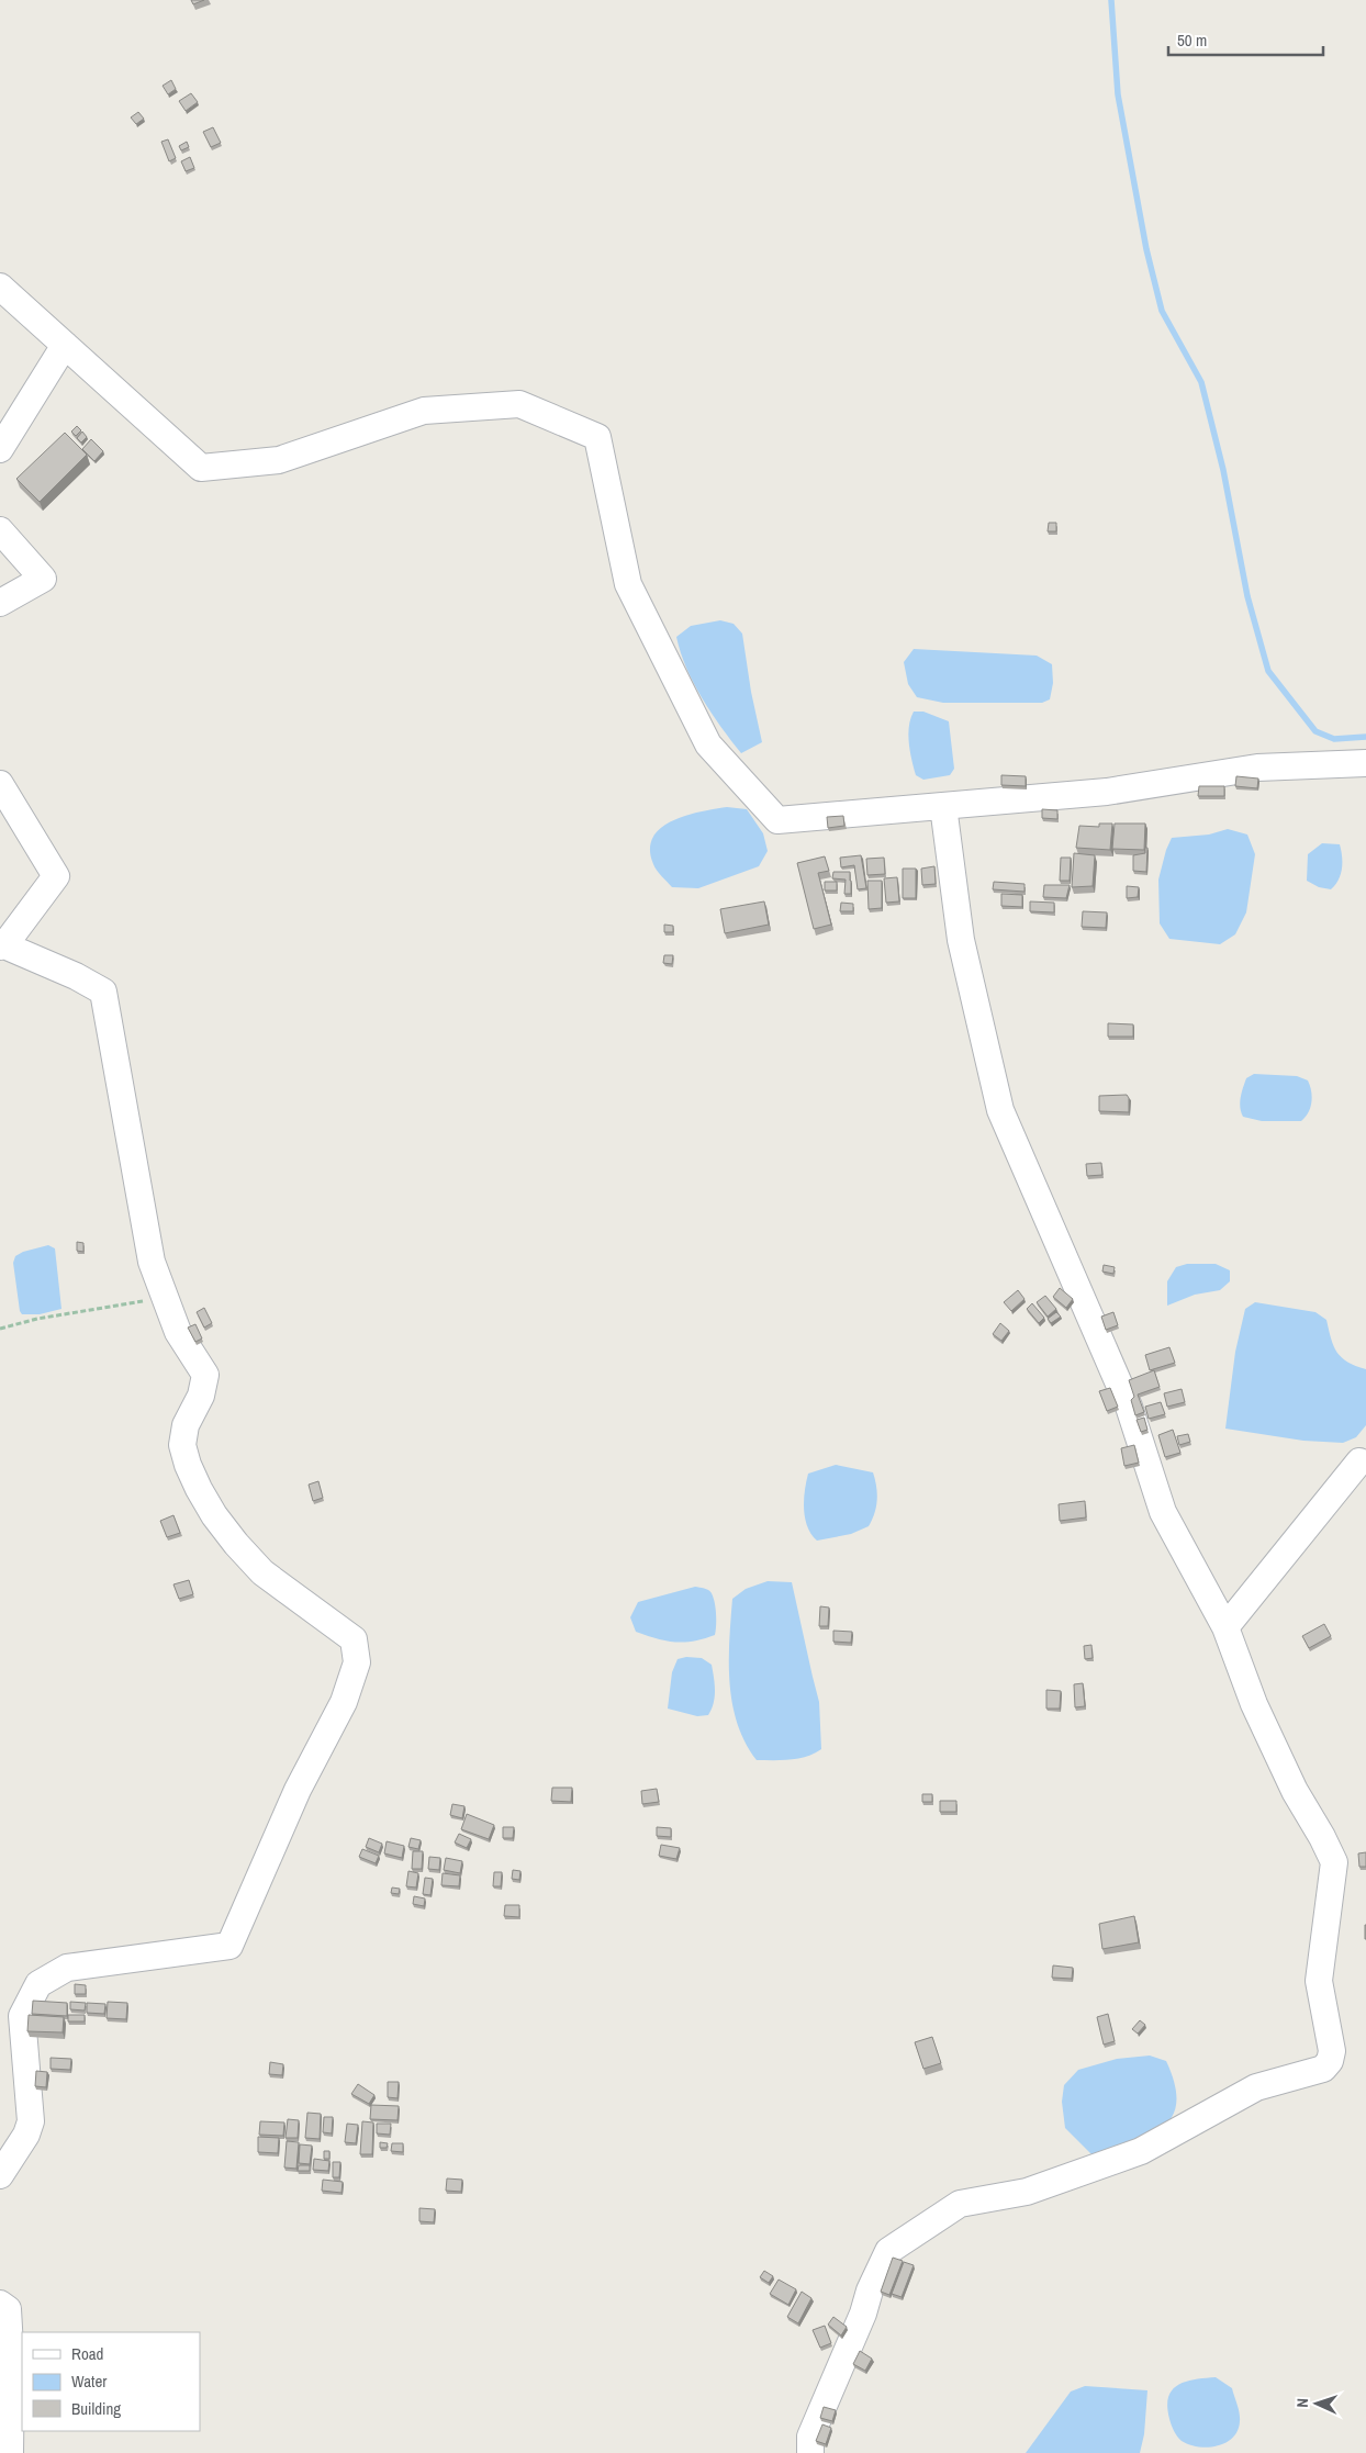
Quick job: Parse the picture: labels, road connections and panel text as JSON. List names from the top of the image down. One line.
{"legend":["Road","Water","Building"],"scale_bar":"50 m","north":"left"}
